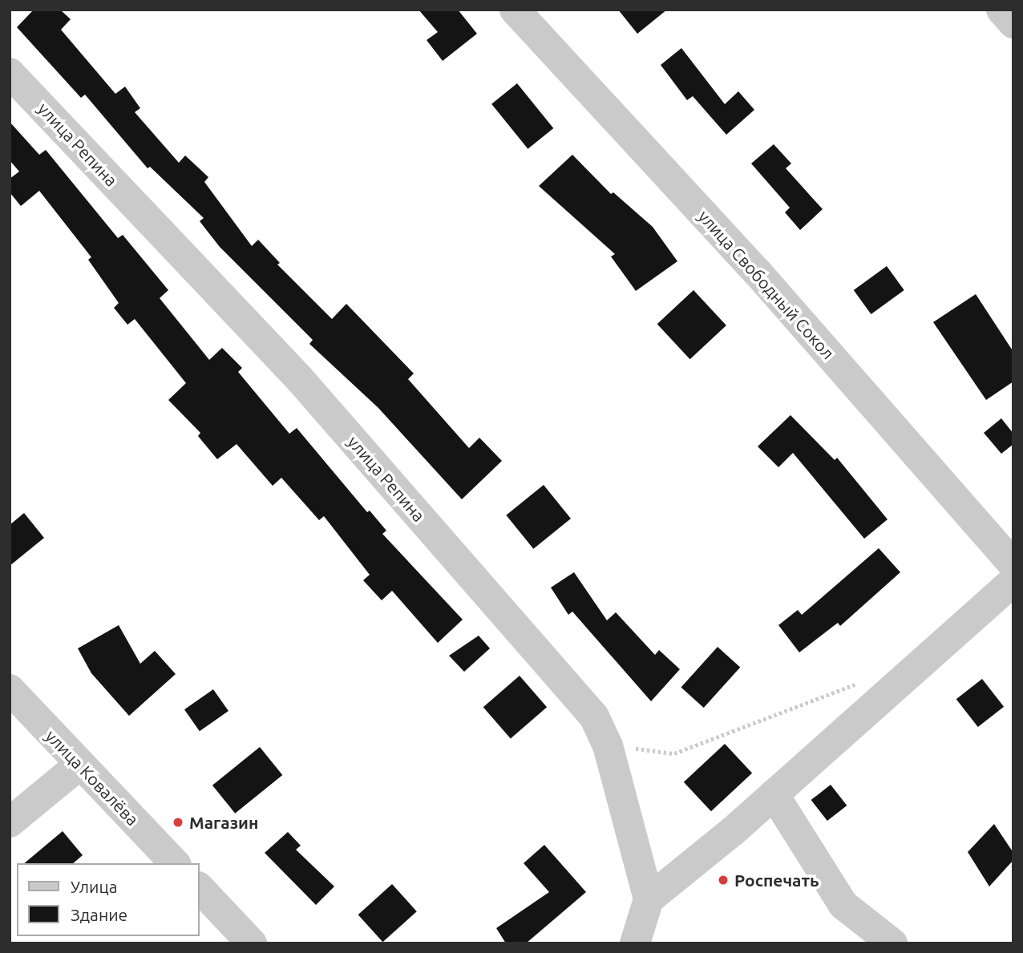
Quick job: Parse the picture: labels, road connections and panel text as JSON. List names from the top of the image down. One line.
{"streets":{"street":["улица Репина","улица Свободный Сокол","улица Ковалёва"]},"places":["Магазин","Роспечать"],"legend":["Улица","Здание"]}
